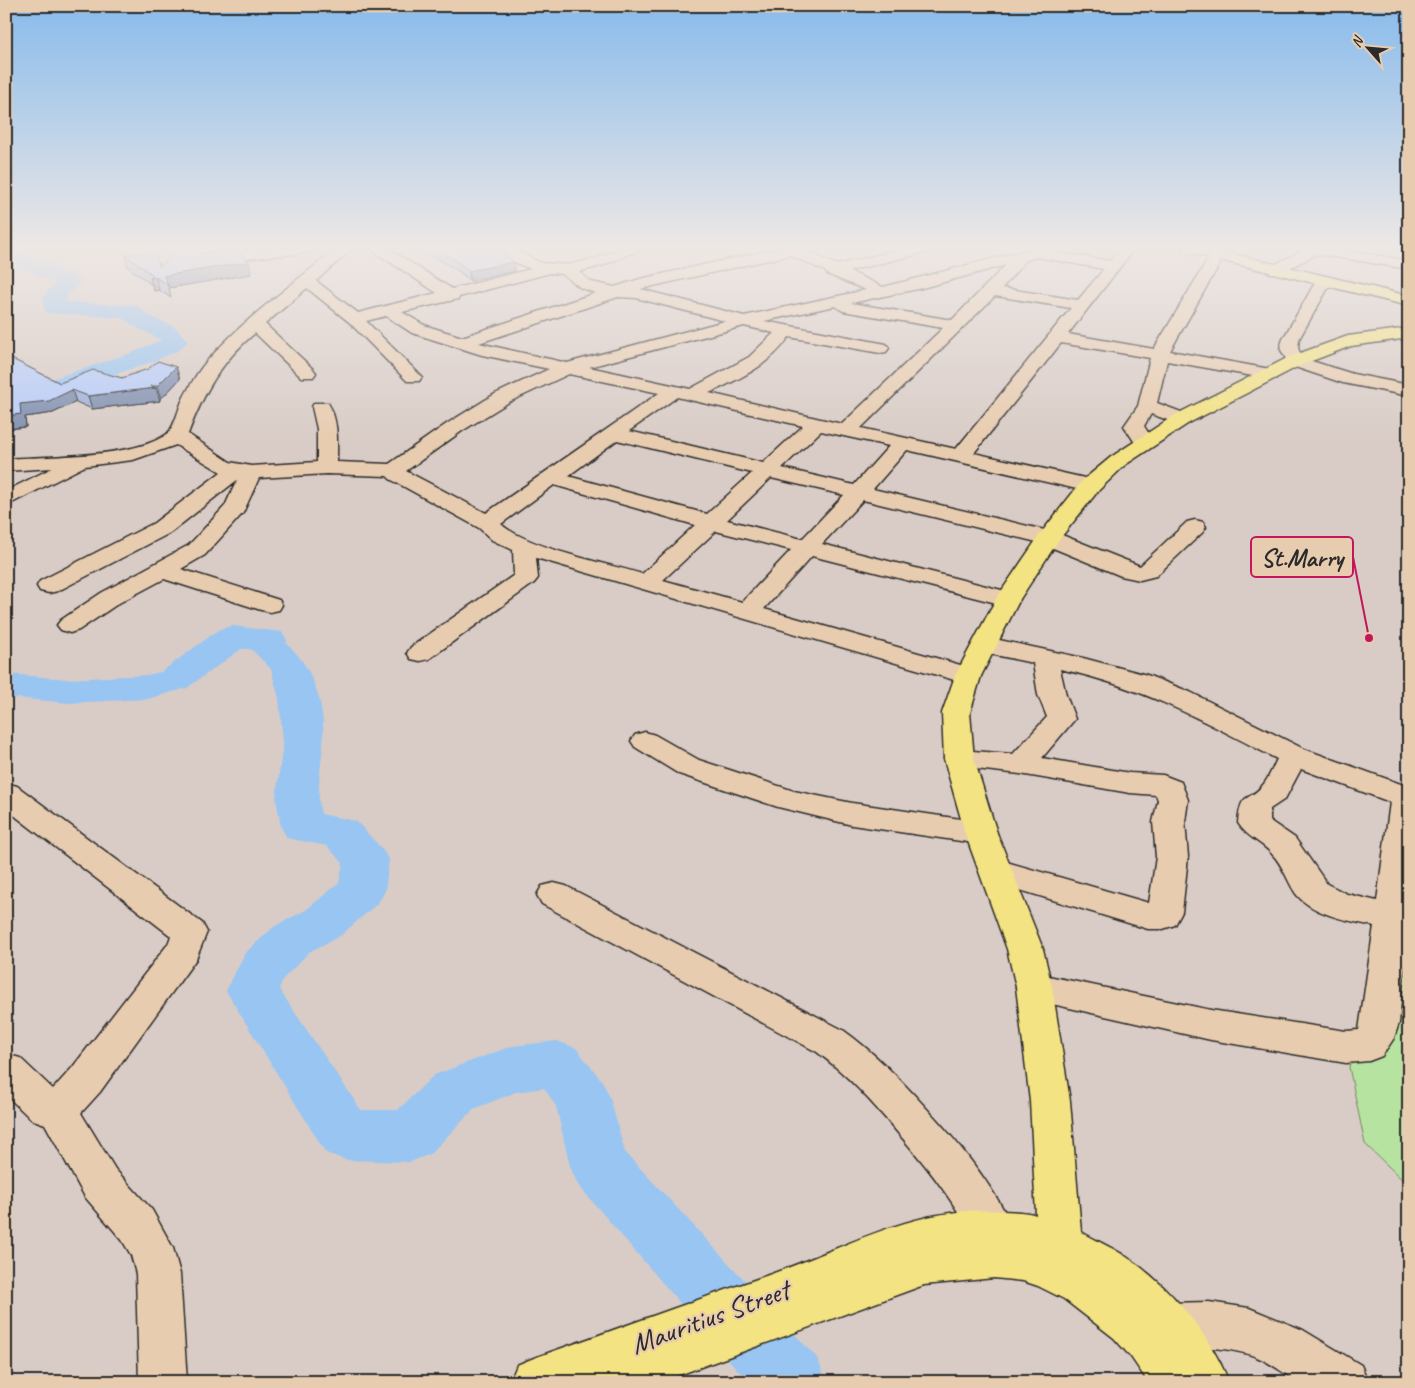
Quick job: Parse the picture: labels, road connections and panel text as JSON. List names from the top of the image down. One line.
{"streets":{"main road":["Mauritius Street"]},"places":["St.Marry"],"north":"top left"}
